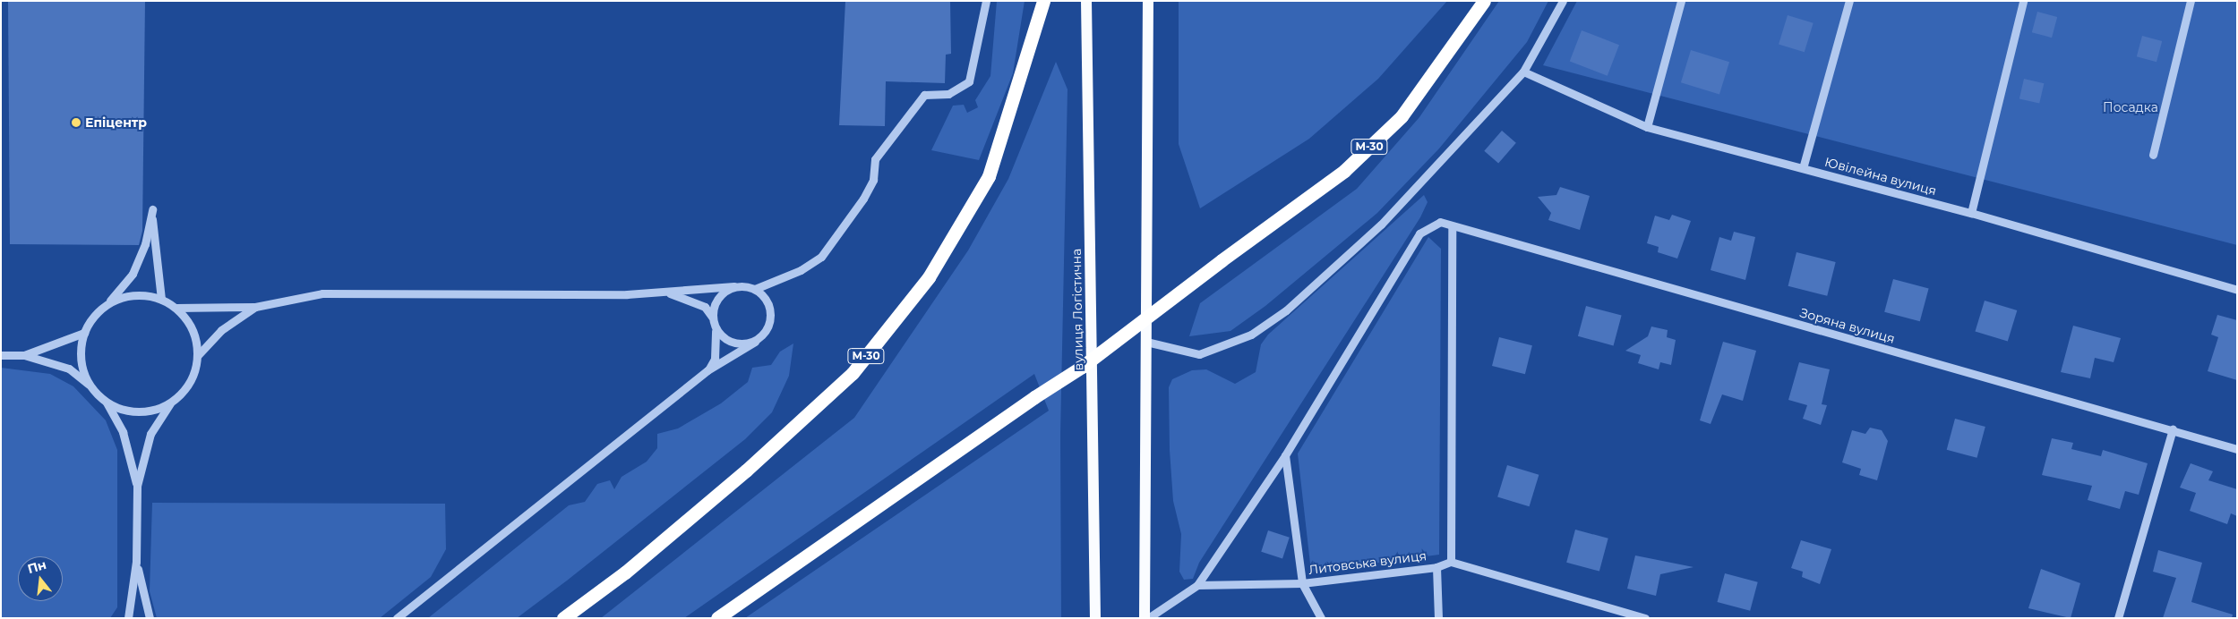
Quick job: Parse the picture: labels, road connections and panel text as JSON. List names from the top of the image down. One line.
{"streets":{"highway":["М-30"],"main road":["вулиця Логістична"],"street":["Ювілейна вулиця","Зоряна вулиця","Литовська вулиця"]},"parks":["Посадка"],"places":["Епіцентр"],"north":"top"}
